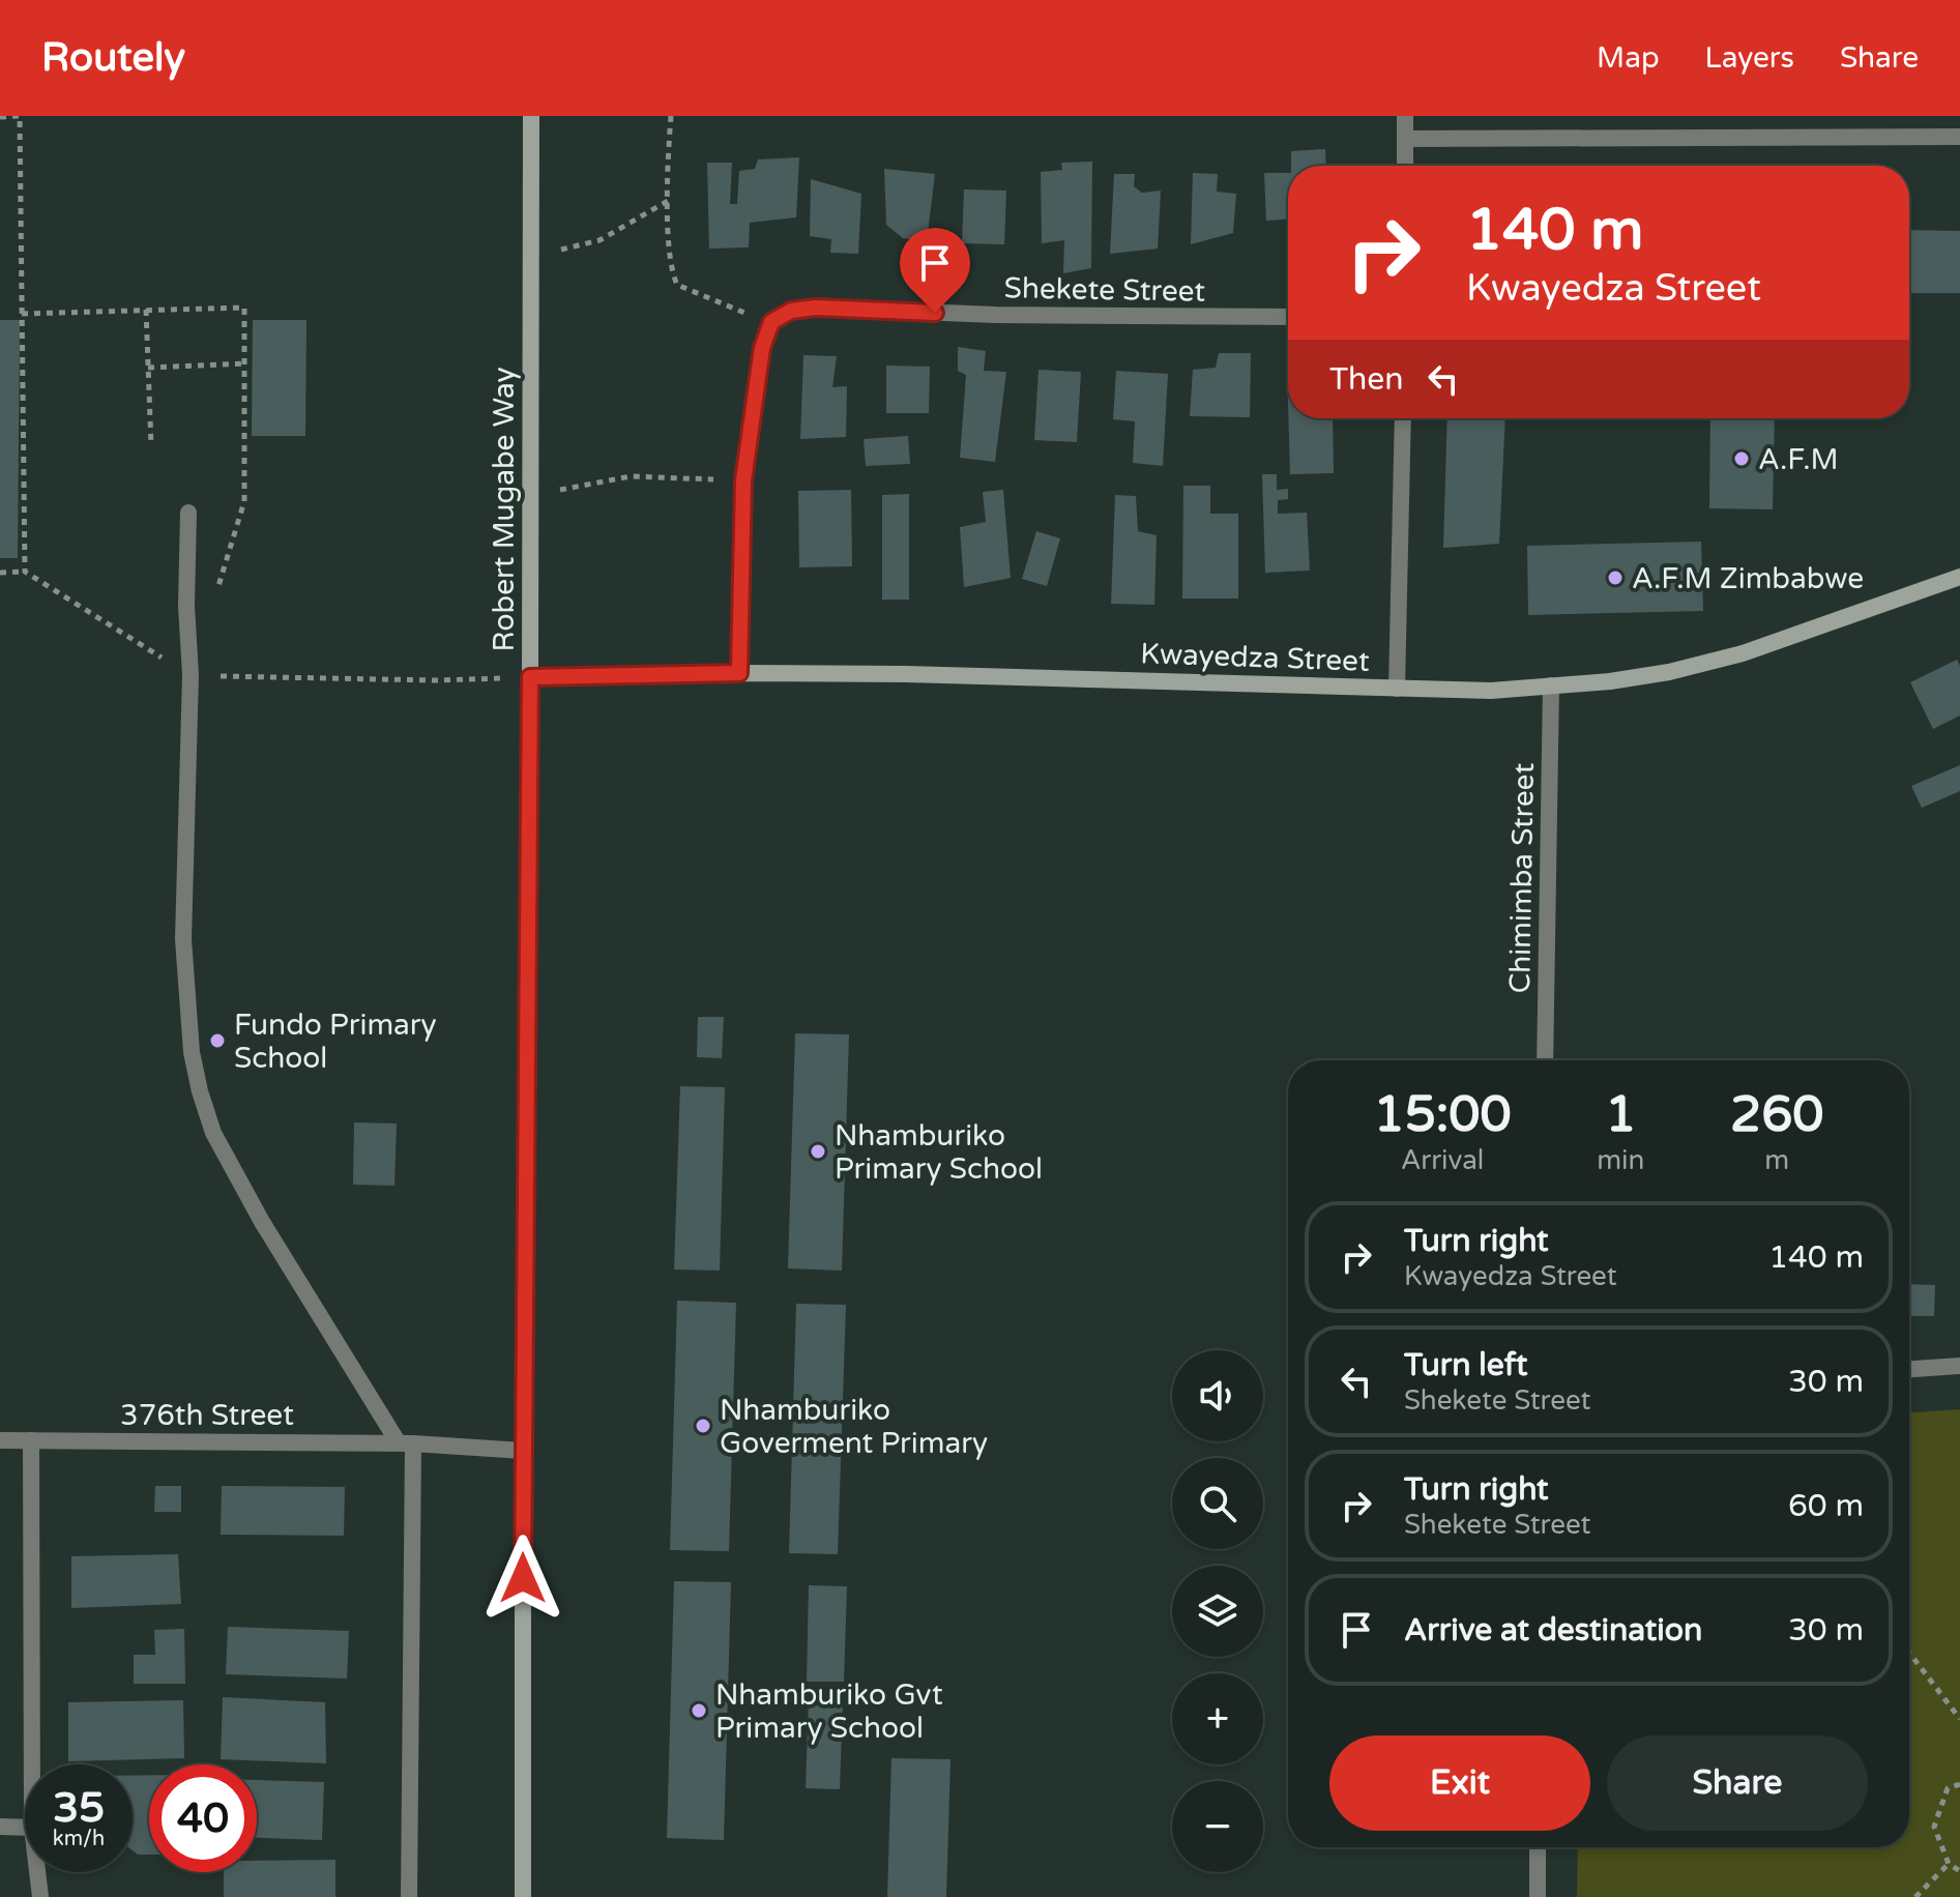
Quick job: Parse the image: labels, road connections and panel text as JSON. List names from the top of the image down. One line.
{"streets":{"street":["Shekete Street","Robert Mugabe Way","Kwayedza Street","Chimimba Street","376th Street"]},"crossings":[["Robert Mugabe Way","Kwayedza Street"],["Robert Mugabe Way","376th Street"],["Kwayedza Street","Chimimba Street"]],"places":["A.F.M","A.F.M Zimbabwe","Fundo Primary School","Nhamburiko Primary School","Nhamburiko Goverment Primary","Nhamburiko Gvt Primary School"],"page":{"header":"Routely","nav":["Map","Layers","Share"],"turn":["140 m","Kwayedza Street"],"then":"Then","eta":["15:00","Arrival","1","min","260","m"],"list":[{"name":"Turn right","note":"Kwayedza Street","value":"140 m"},{"name":"Turn left","note":"Shekete Street","value":"30 m"},{"name":"Turn right","note":"Shekete Street","value":"60 m"},{"name":"Arrive at destination","value":"30 m"}],"map_buttons":["+","−"],"buttons":["Exit","Share"],"speed":"35 km/h","limit":"40"}}
